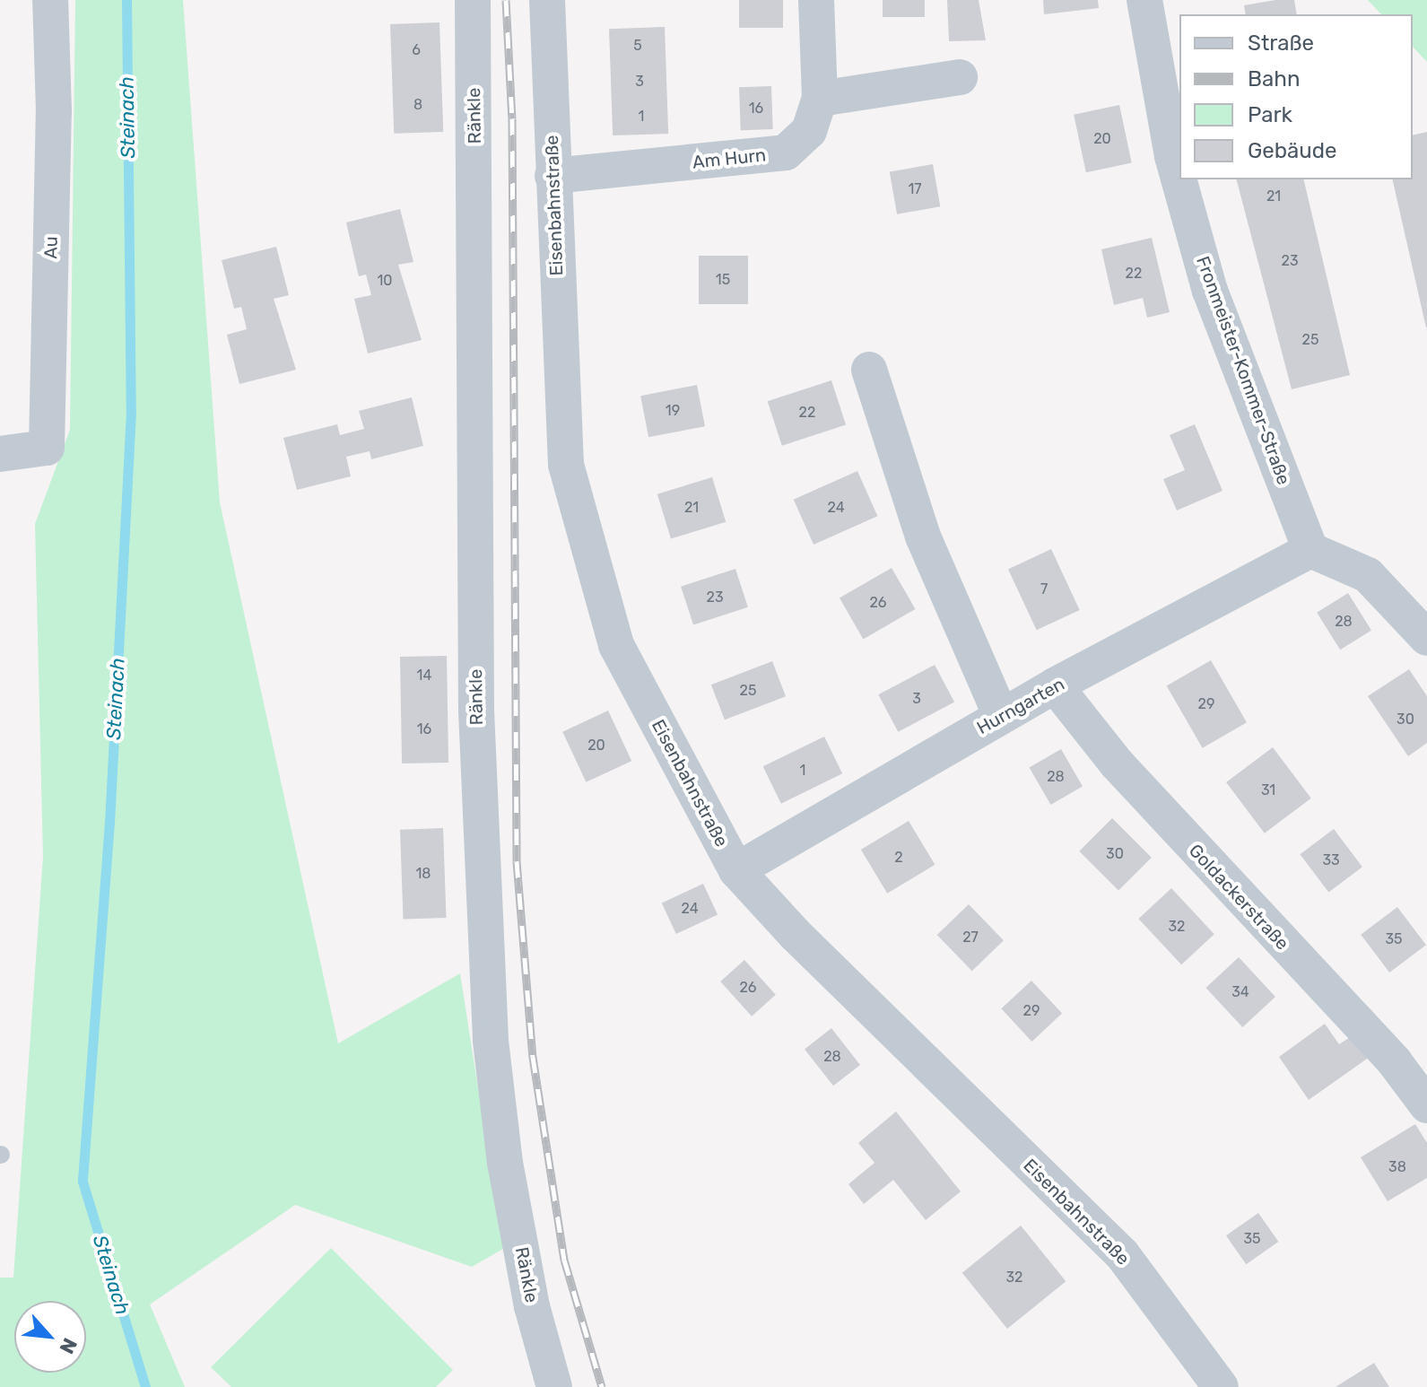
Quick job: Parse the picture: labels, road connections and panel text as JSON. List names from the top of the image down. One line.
{"streets":{"street":["Ränkle","Am Hurn","Eisenbahnstraße","Au","Fronmeister-Kommer-Straße","Hurngarten","Goldackerstraße"]},"crossings":[["Am Hurn","Eisenbahnstraße"],["Eisenbahnstraße","Hurngarten"],["Fronmeister-Kommer-Straße","Hurngarten"],["Hurngarten","Goldackerstraße"]],"water":["Steinach"],"house_numbers":["5","6","3","8","16","1","20","17","21","23","22","15","10","25","19","22","21","24","7","23","26","28","14","25","3","29","30","16","20","1","28","31","30","2","33","18","24","32","27","35","26","34","29","28","38","35","32"],"legend":["Straße","Bahn","Park","Gebäude"],"north":"bottom right"}
